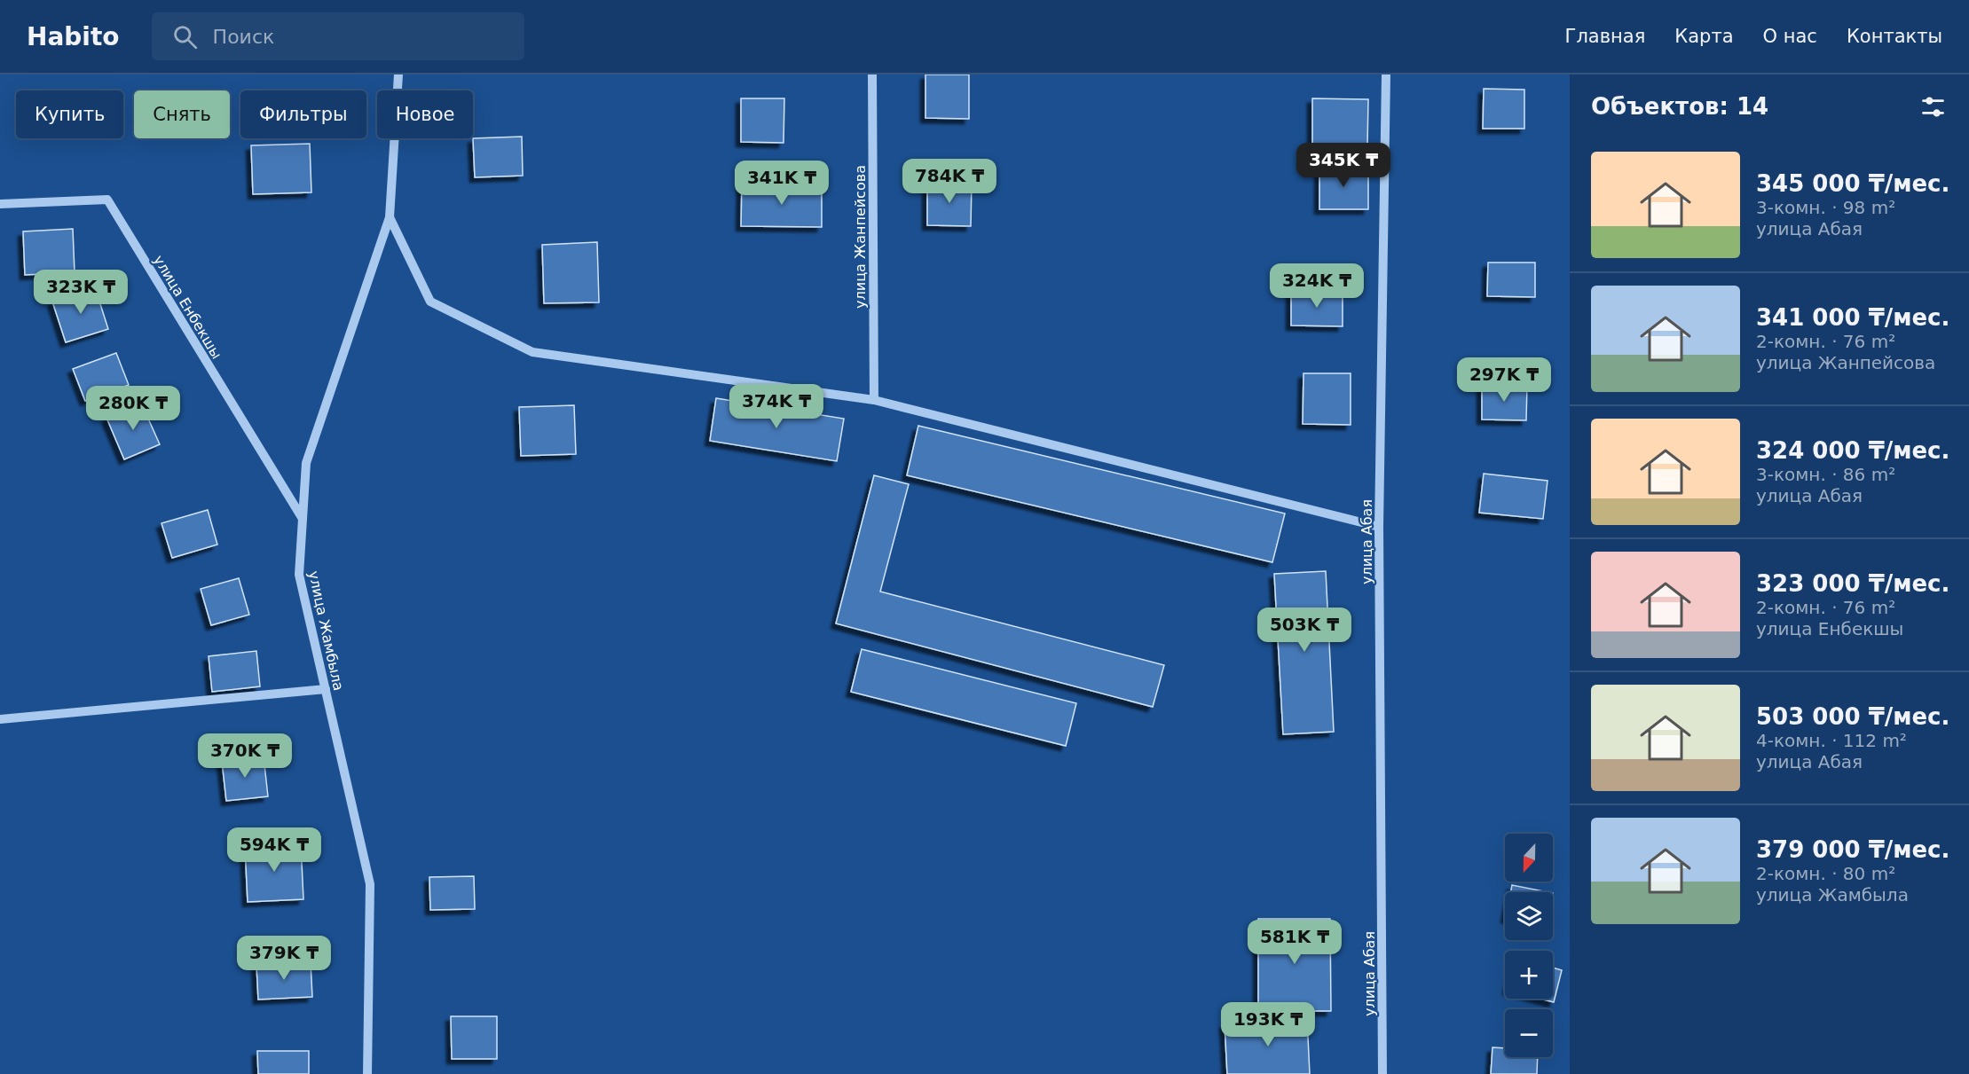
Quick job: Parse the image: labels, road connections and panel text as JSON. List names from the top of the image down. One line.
{"streets":{"street":["улица Жанпейсова","улица Енбекшы","улица Абая","улица Жамбыла"]},"crossings":[["улица Енбекшы","улица Жамбыла"]],"north":"bottom","page":{"header":"Habito","search":"Поиск","nav":["Главная","Карта","О нас","Контакты"],"heading":"Объектов: 14","chip":["Купить","Снять","Фильтры","Новое"],"list":[{"name":"345 000 ₸/мес.","note":"3-комн. · 98 m² · улица Абая"},{"name":"341 000 ₸/мес.","note":"2-комн. · 76 m² · улица Жанпейсова"},{"name":"324 000 ₸/мес.","note":"3-комн. · 86 m² · улица Абая"},{"name":"323 000 ₸/мес.","note":"2-комн. · 76 m² · улица Енбекшы"},{"name":"503 000 ₸/мес.","note":"4-комн. · 112 m² · улица Абая"},{"name":"379 000 ₸/мес.","note":"2-комн. · 80 m² · улица Жамбыла"}],"price":["345K ₸","784K ₸","341K ₸","324K ₸","323K ₸","297K ₸","374K ₸","280K ₸","503K ₸","370K ₸","594K ₸","581K ₸","379K ₸","193K ₸"],"map_buttons":["+","−"]}}
